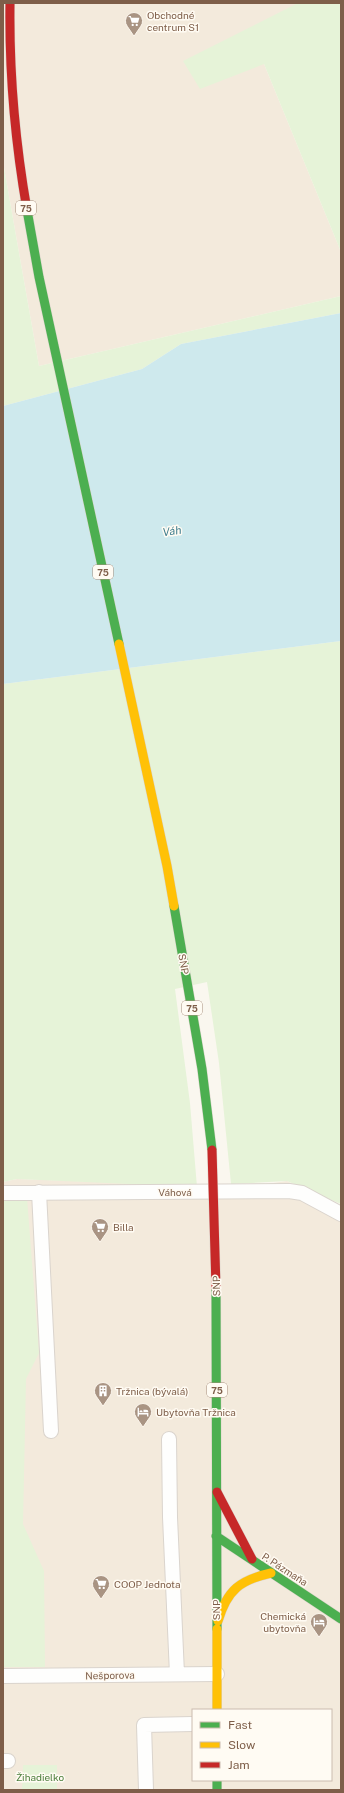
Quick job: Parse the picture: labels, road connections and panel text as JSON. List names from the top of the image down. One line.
{"streets":{"main road":["75","SNP","P. Pázmaňa"],"street":["Váhová","Nešporova"]},"crossings":[["SNP","P. Pázmaňa"],["SNP","Nešporova"]],"water":["Váh"],"parks":["Žihadielko"],"places":{"supermarket":["Obchodné centrum S1","Billa","COOP Jednota"],"building":["Tržnica (bývalá)"],"hotel":["Ubytovňa Tržnica","Chemická ubytovňa"]},"legend":["Fast","Slow","Jam"]}
